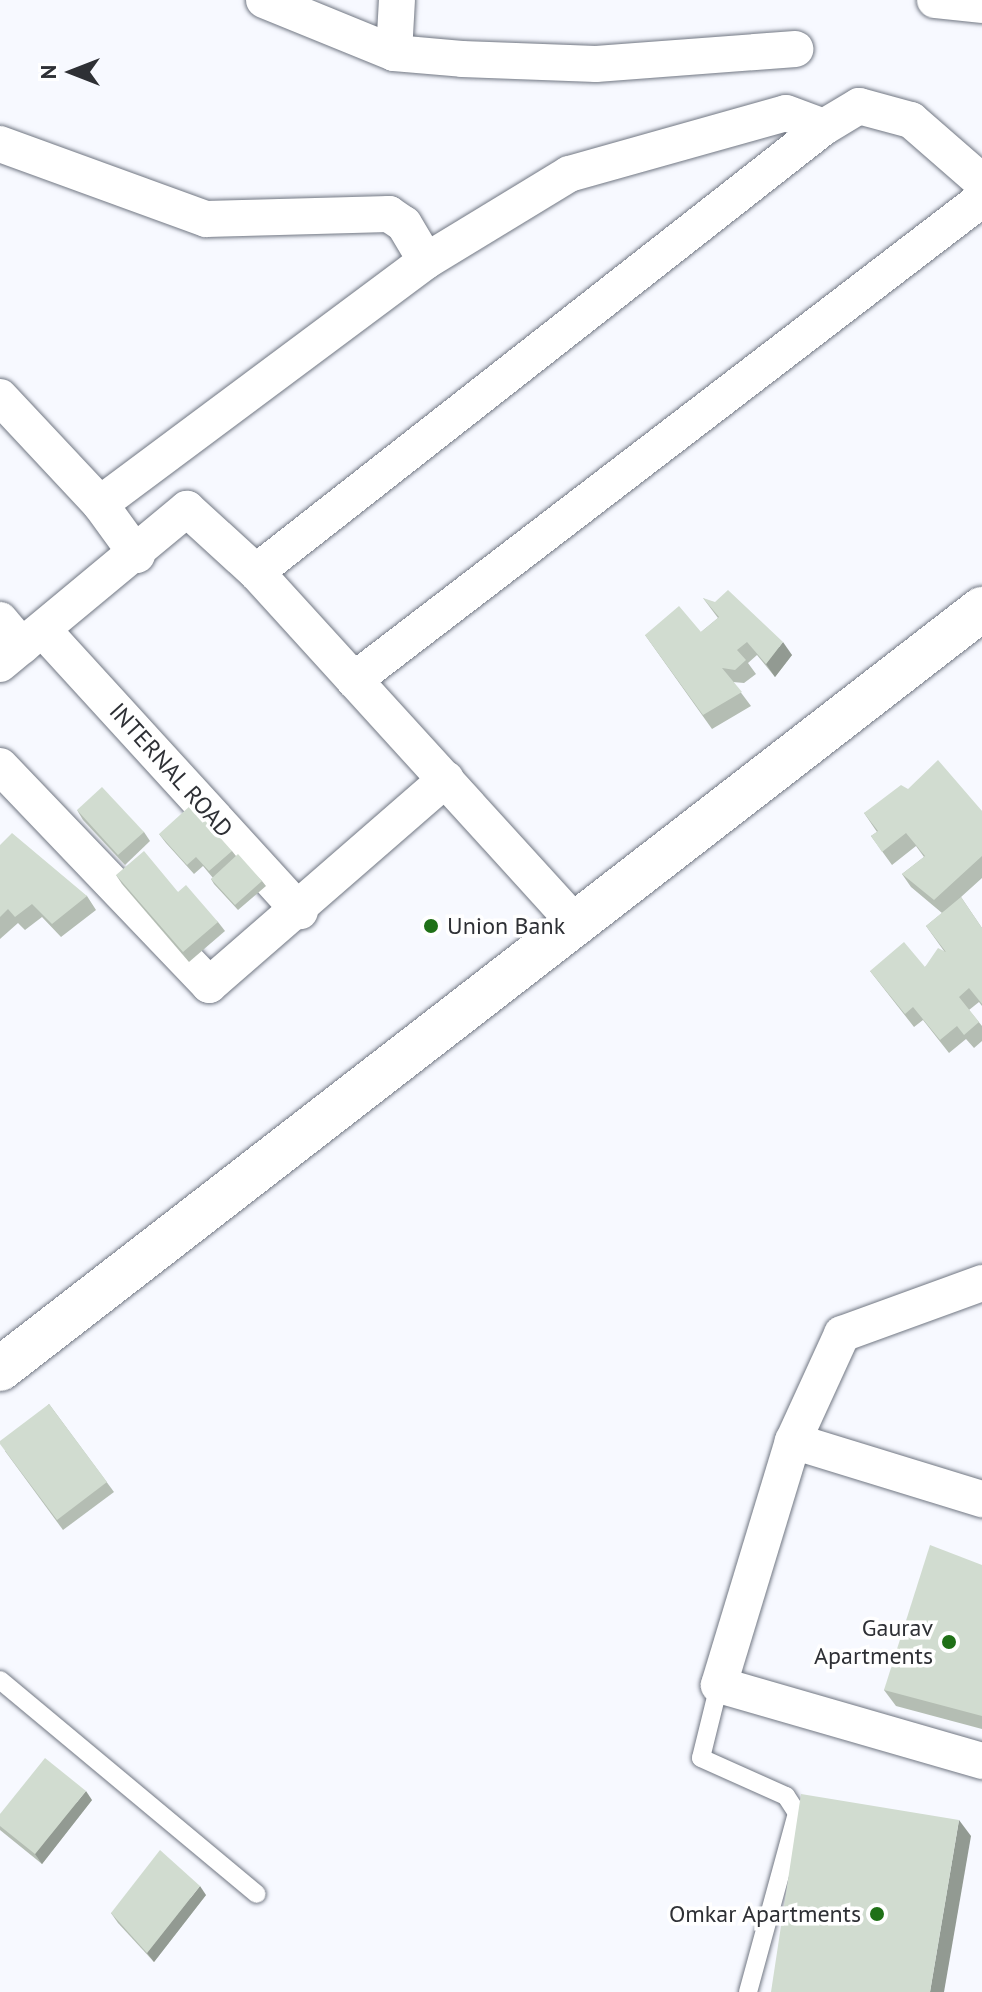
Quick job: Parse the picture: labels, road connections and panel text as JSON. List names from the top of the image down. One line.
{"streets":{"street":["INTERNAL ROAD"]},"places":["Union Bank","Gaurav Apartments","Omkar Apartments"],"north":"left"}
